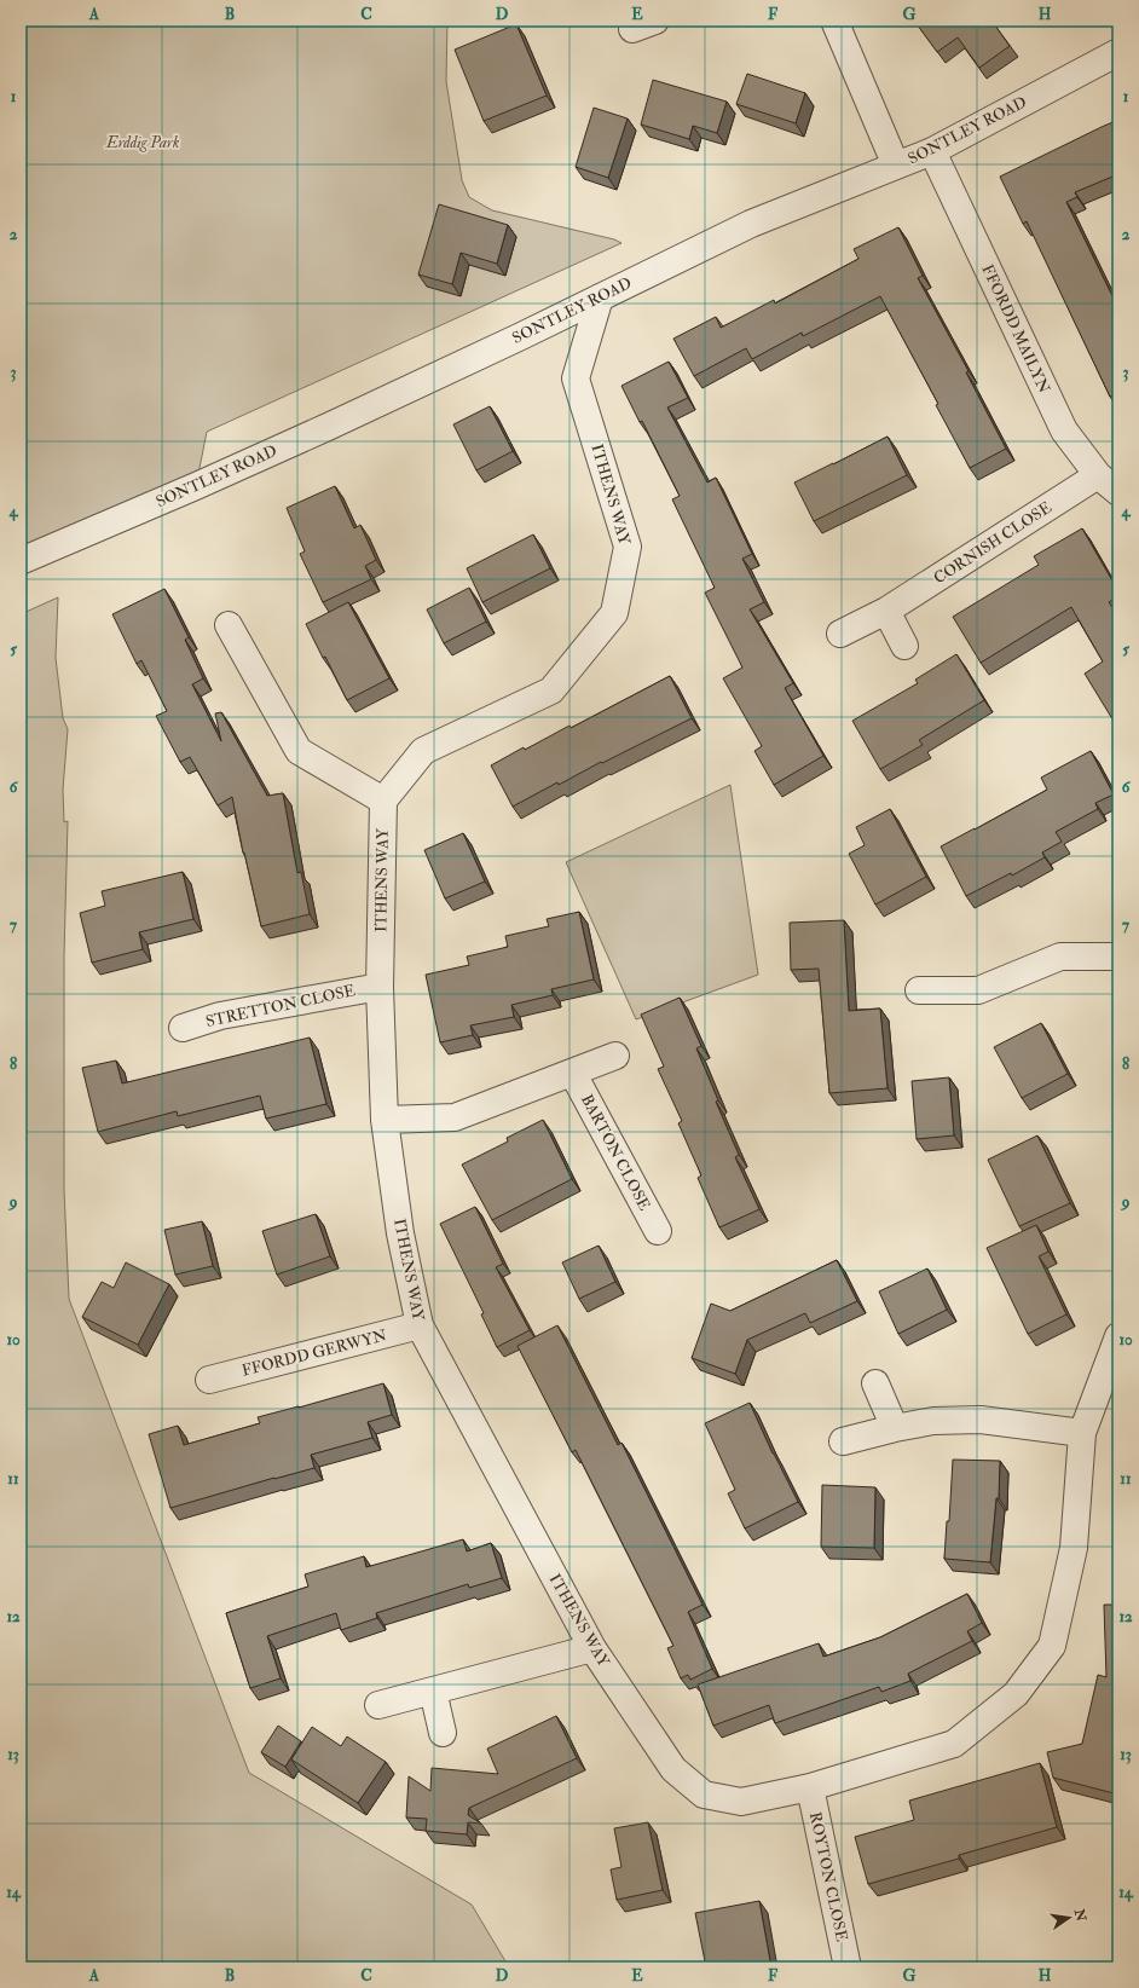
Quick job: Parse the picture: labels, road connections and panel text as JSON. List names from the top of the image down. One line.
{"streets":{"street":["SONTLEY ROAD","FFORDD MAILYN","ITHENS WAY","CORNISH CLOSE","STRETTON CLOSE","BARTON CLOSE","FFORDD GERWYN","ROYTON CLOSE"]},"crossings":[["SONTLEY ROAD","FFORDD MAILYN"],["SONTLEY ROAD","ITHENS WAY"],["FFORDD MAILYN","CORNISH CLOSE"],["ITHENS WAY","STRETTON CLOSE"],["ITHENS WAY","FFORDD GERWYN"],["ITHENS WAY","ROYTON CLOSE"]],"parks":["Erddig Park"],"north":"right","grid":{"columns":["A","B","C","D","E","F","G","H"],"rows":["1","2","3","4","5","6","7","8","9","10","11","12","13","14"]}}
